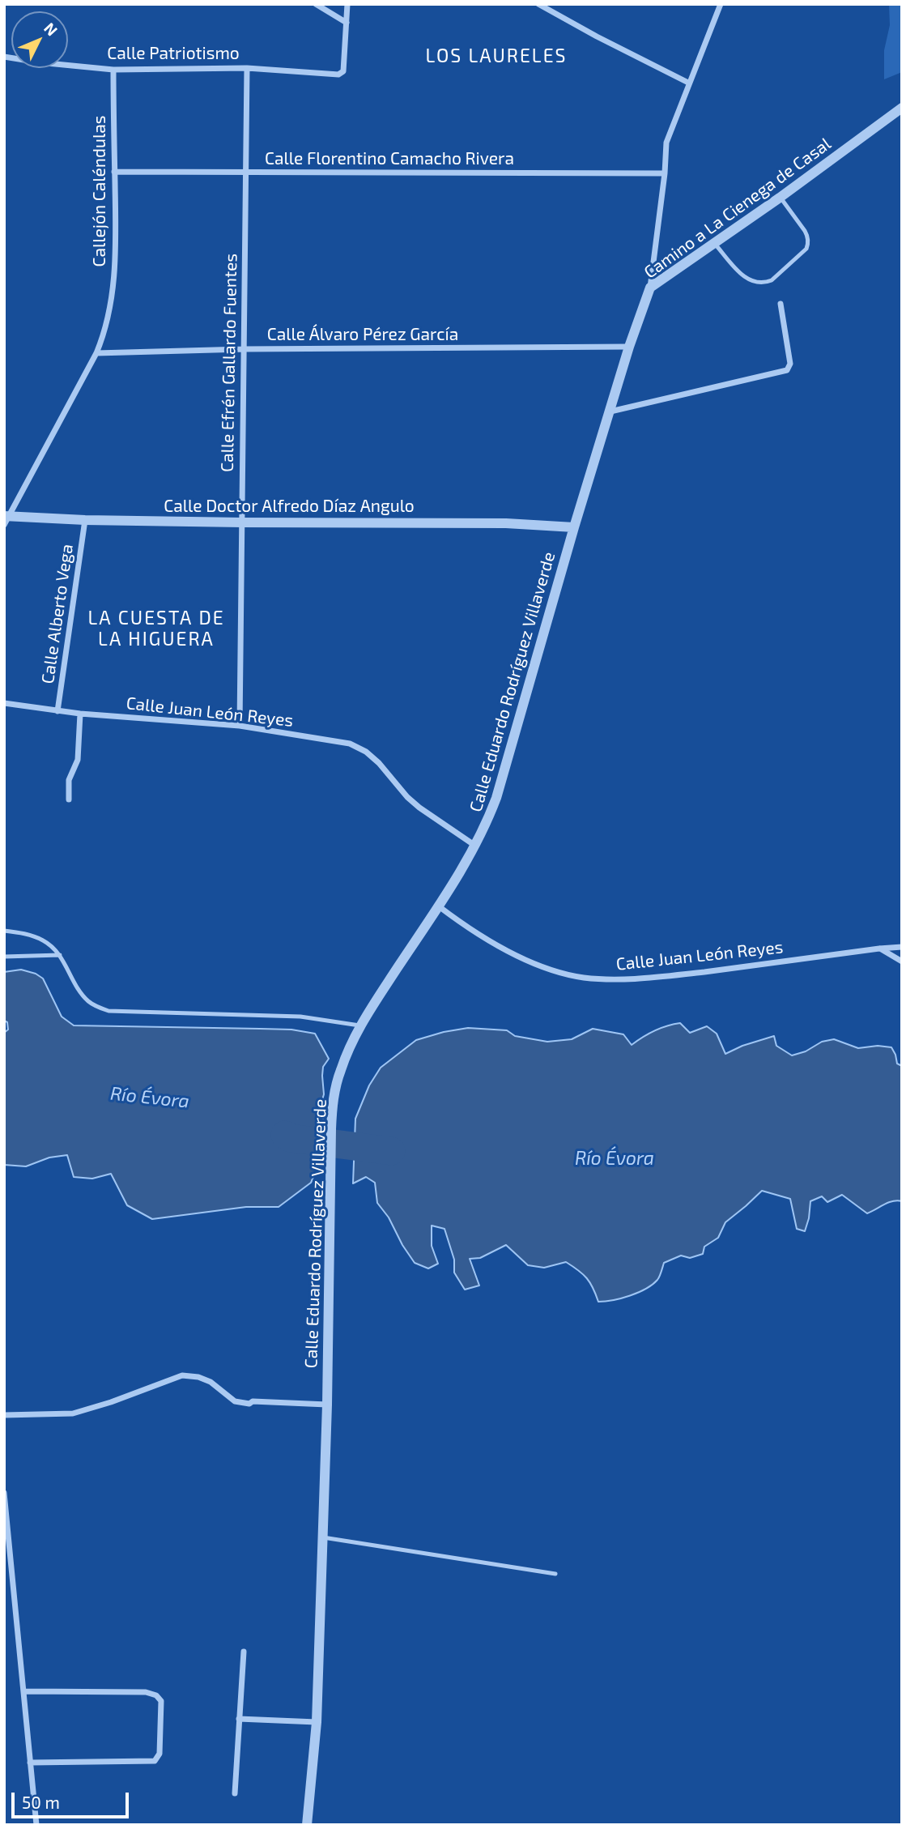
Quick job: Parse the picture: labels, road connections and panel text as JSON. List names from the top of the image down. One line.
{"streets":{"street":["Calle Patriotismo","Calle Florentino Camacho Rivera","Callejón Caléndulas","Camino a La Cienega de Casal","Calle Álvaro Pérez García","Calle Efrén Gallardo Fuentes","Calle Doctor Alfredo Díaz Angulo","Calle Alberto Vega","Calle Eduardo Rodríguez Villaverde","Calle Juan León Reyes"]},"crossings":[["Calle Patriotismo","Callejón Caléndulas"],["Calle Patriotismo","Calle Efrén Gallardo Fuentes"],["Calle Florentino Camacho Rivera","Callejón Caléndulas"],["Calle Florentino Camacho Rivera","Calle Efrén Gallardo Fuentes"],["Callejón Caléndulas","Calle Álvaro Pérez García"],["Callejón Caléndulas","Calle Doctor Alfredo Díaz Angulo"],["Camino a La Cienega de Casal","Calle Álvaro Pérez García"],["Camino a La Cienega de Casal","Calle Doctor Alfredo Díaz Angulo"],["Camino a La Cienega de Casal","Calle Eduardo Rodríguez Villaverde"],["Calle Álvaro Pérez García","Calle Efrén Gallardo Fuentes"],["Calle Efrén Gallardo Fuentes","Calle Doctor Alfredo Díaz Angulo"],["Calle Efrén Gallardo Fuentes","Calle Juan León Reyes"],["Calle Doctor Alfredo Díaz Angulo","Calle Alberto Vega"],["Calle Doctor Alfredo Díaz Angulo","Calle Eduardo Rodríguez Villaverde"],["Calle Alberto Vega","Calle Juan León Reyes"],["Calle Eduardo Rodríguez Villaverde","Calle Juan León Reyes"]],"districts":["LOS LAURELES","LA CUESTA DE LA HIGUERA"],"water":["Río Évora"],"scale_bar":"50 m","north":"top right"}
